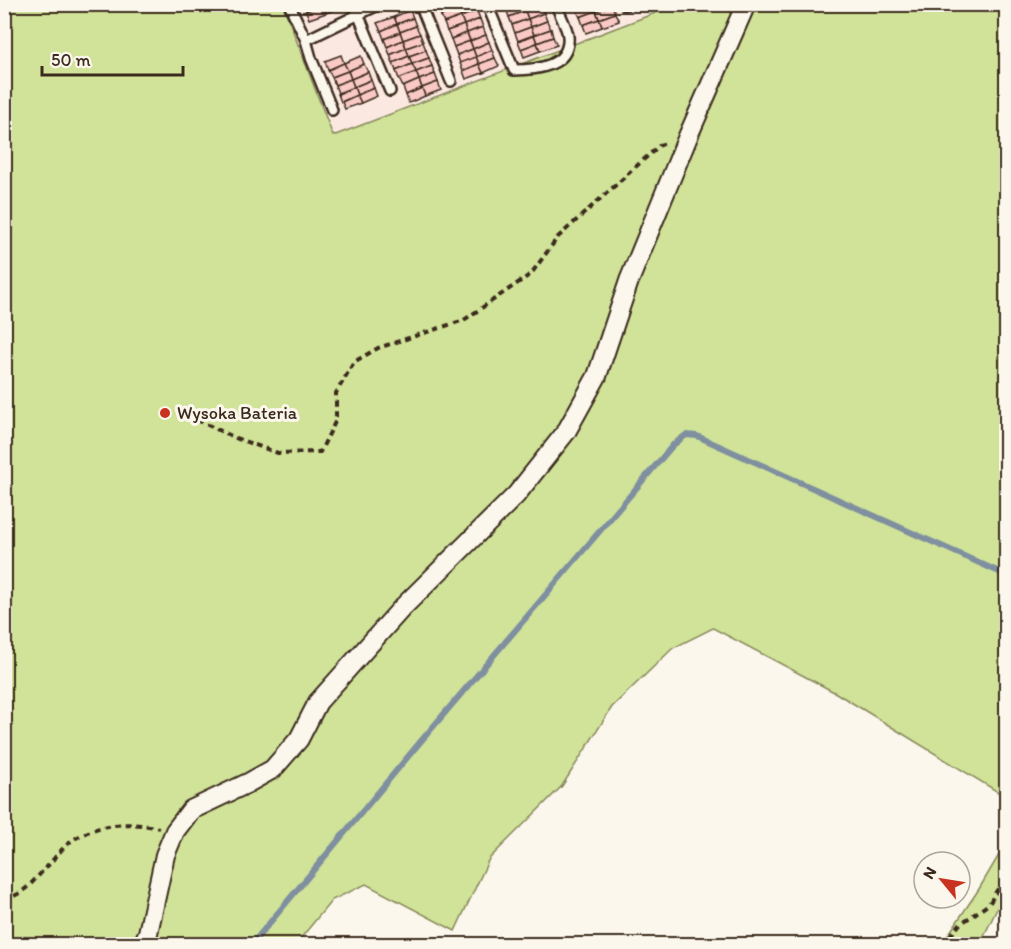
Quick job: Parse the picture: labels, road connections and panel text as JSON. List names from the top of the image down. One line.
{"places":["Wysoka Bateria"],"scale_bar":"50 m","north":"top left"}
